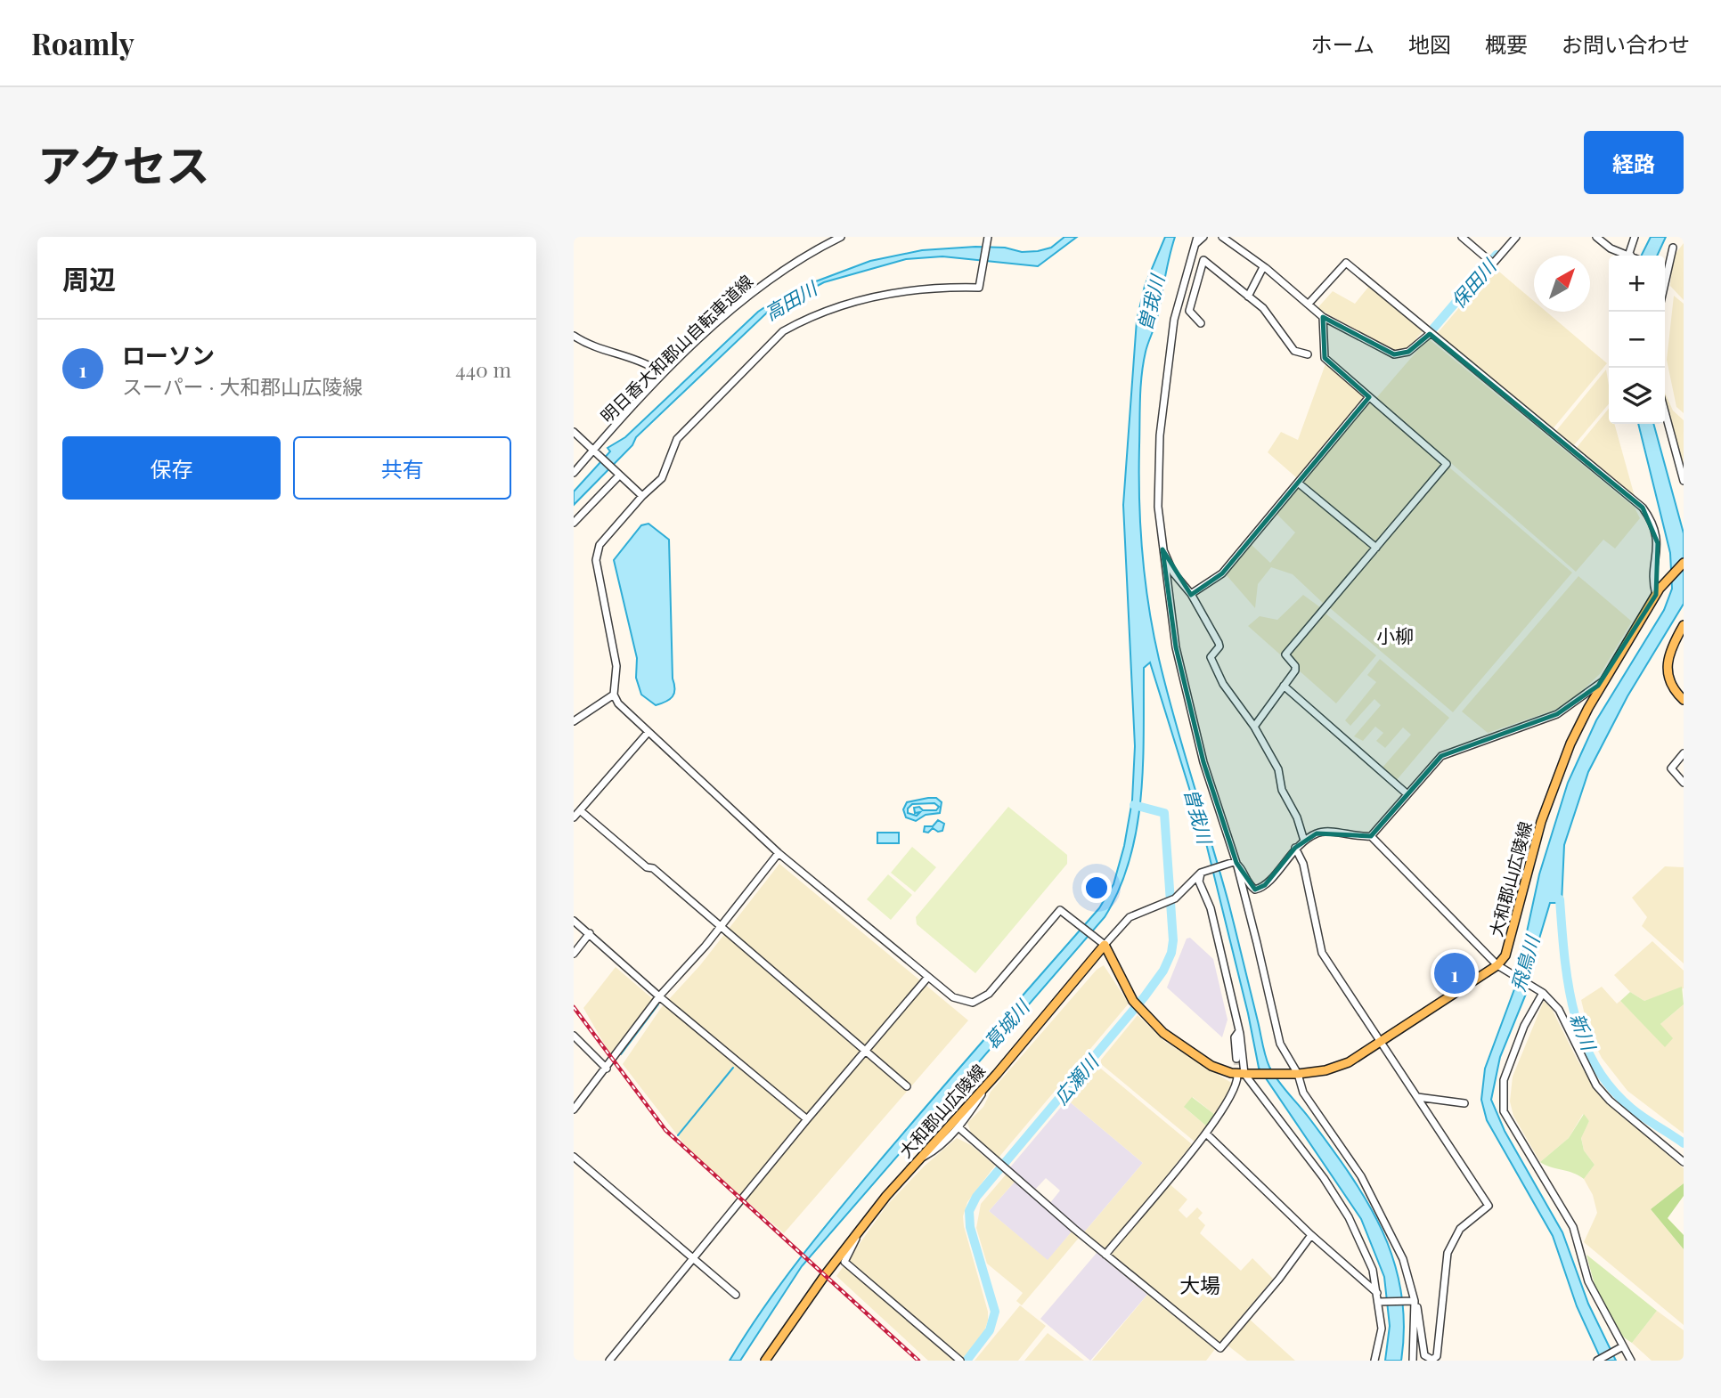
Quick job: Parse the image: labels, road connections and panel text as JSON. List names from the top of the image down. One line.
{"streets":{"main road":["大和郡山広陵線"],"street":["明日香大和郡山自転車道線"]},"districts":["小柳","大場"],"water":["保田川","高田川","曽我川","飛鳥川","葛城川","新川","広瀬川"],"north":"top right","page":{"header":"Roamly","nav":["ホーム","地図","概要","お問い合わせ"],"title":"アクセス","buttons":["経路",["保存","共有"]],"heading":"周辺","map_buttons":["+","−"],"list":[{"mark":"1","name":"ローソン","note":"スーパー · 大和郡山広陵線","value":"440 m"}],"pins":"1"}}
